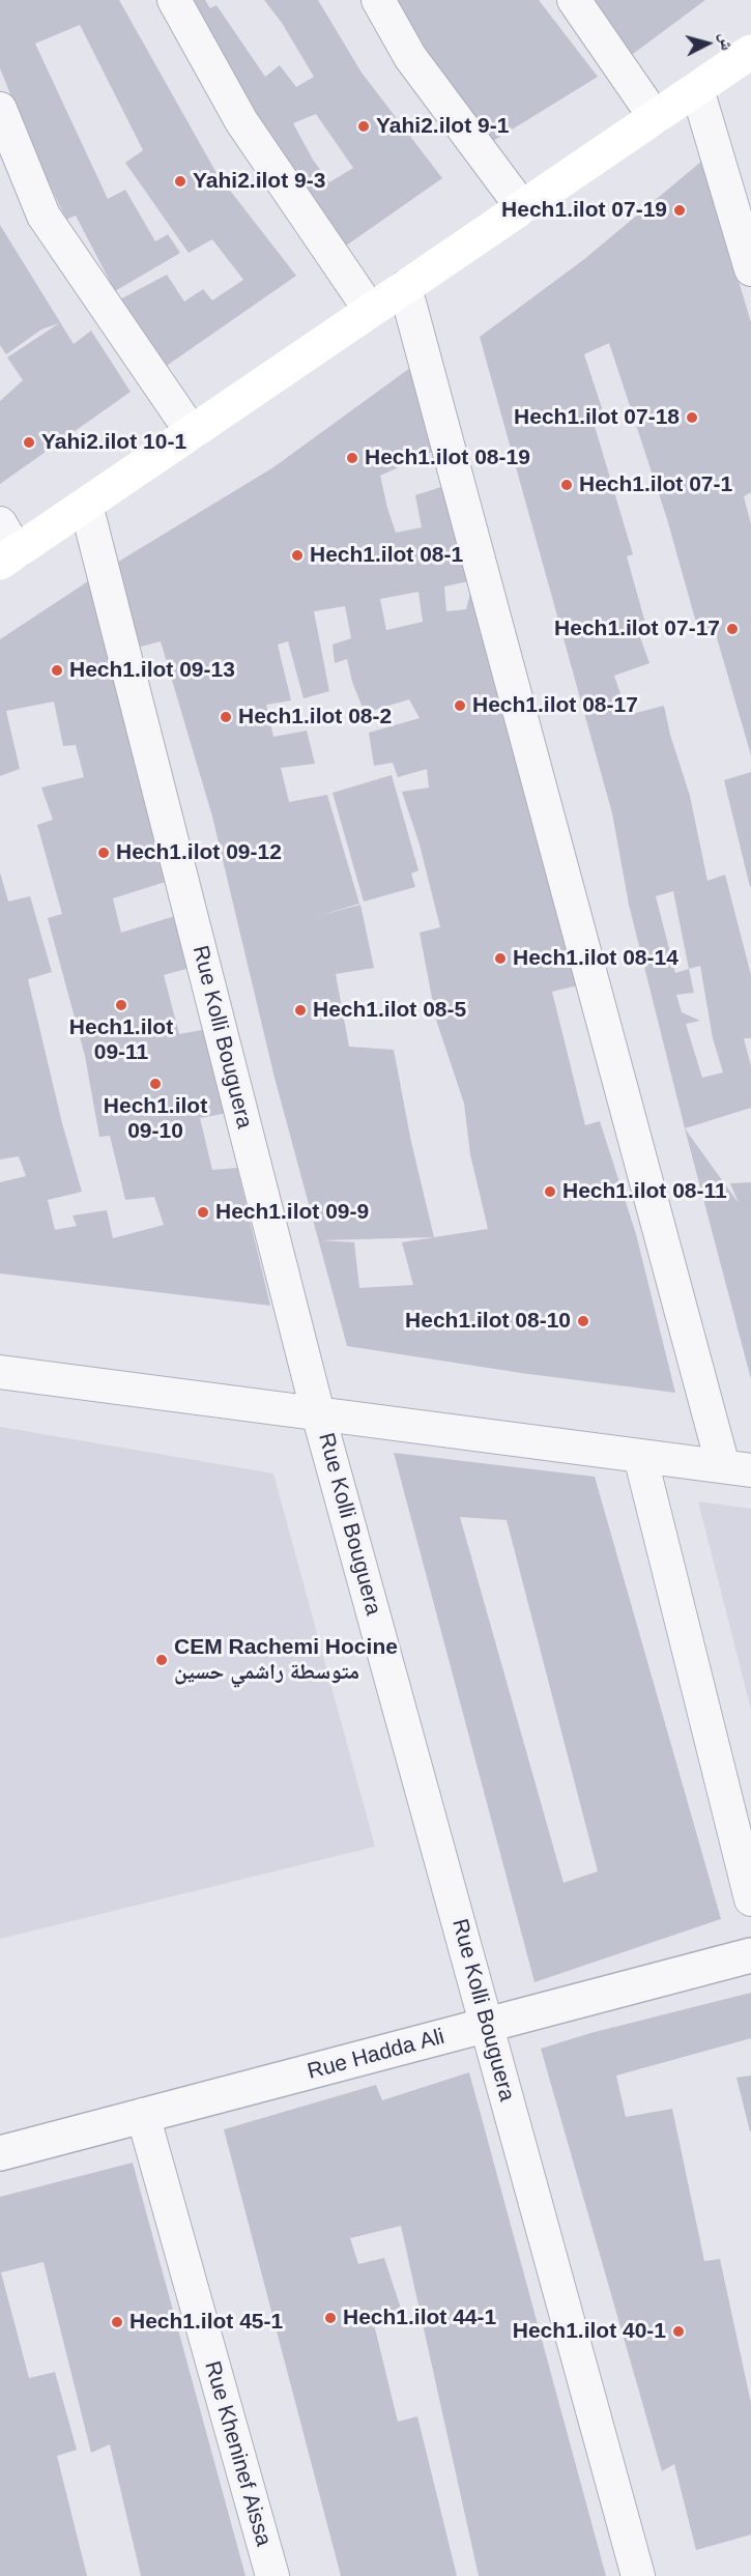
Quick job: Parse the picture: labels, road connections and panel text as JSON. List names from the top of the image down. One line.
{"streets":{"street":["Rue Kolli Bouguera","Rue Hadda Ali","Rue Kheninef Aissa"]},"crossings":[["Rue Kolli Bouguera","Rue Hadda Ali"],["Rue Hadda Ali","Rue Kheninef Aissa"]],"places":["Yahi2.ilot 9-1","Yahi2.ilot 9-3","Hech1.ilot 07-19","Hech1.ilot 07-18","Yahi2.ilot 10-1","Hech1.ilot 08-19","Hech1.ilot 07-1","Hech1.ilot 08-1","Hech1.ilot 07-17","Hech1.ilot 09-13","Hech1.ilot 08-17","Hech1.ilot 08-2","Hech1.ilot 09-12","Hech1.ilot 08-14","Hech1.ilot 09-11","Hech1.ilot 08-5","Hech1.ilot 09-10","Hech1.ilot 08-11","Hech1.ilot 09-9","Hech1.ilot 08-10","CEM Rachemi Hocine متوسطة راشمي حسين","Hech1.ilot 44-1","Hech1.ilot 45-1","Hech1.ilot 40-1"],"north":"right"}
